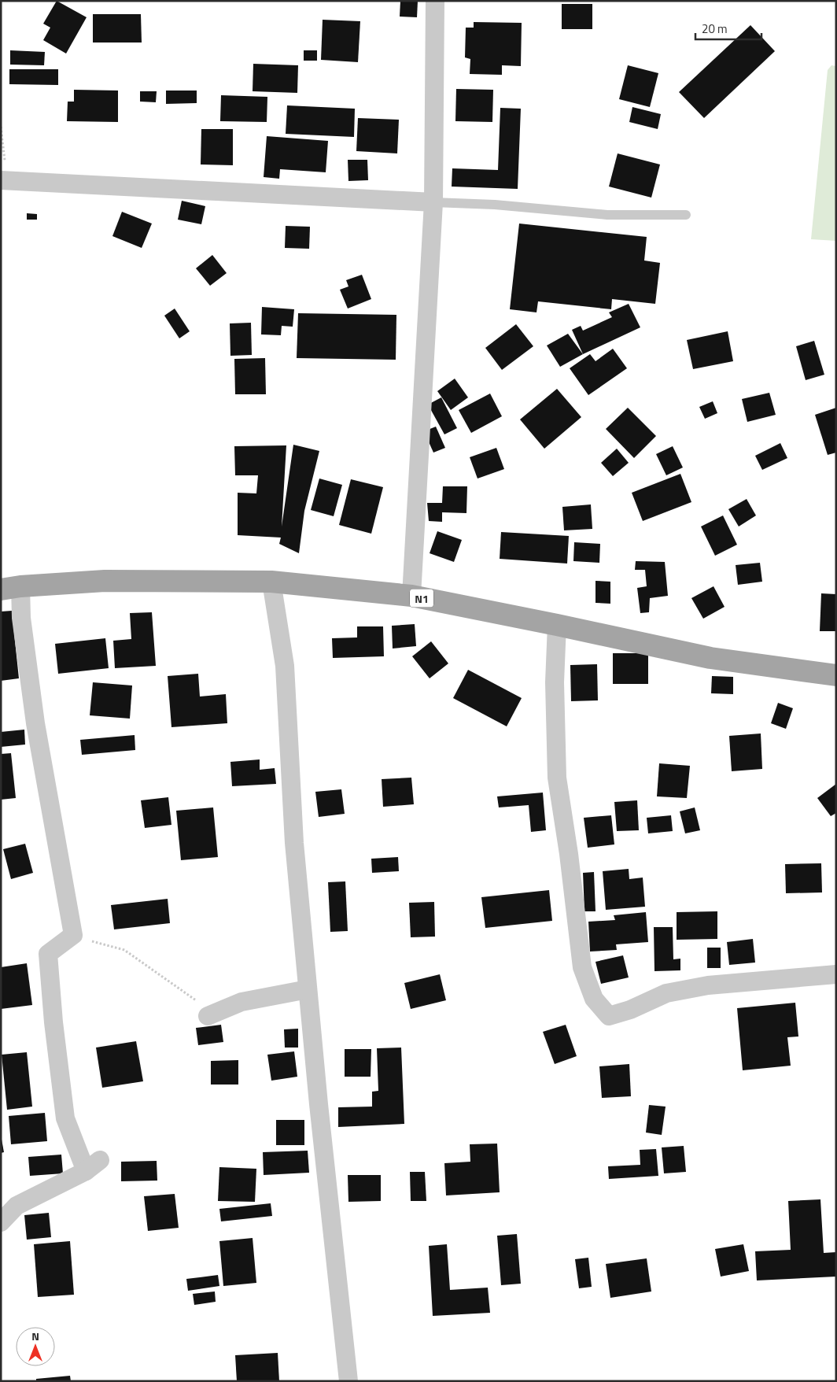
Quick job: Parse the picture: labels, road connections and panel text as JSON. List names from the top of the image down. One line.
{"streets":{"main road":["N1"]},"scale_bar":"20 m","north":"top"}
